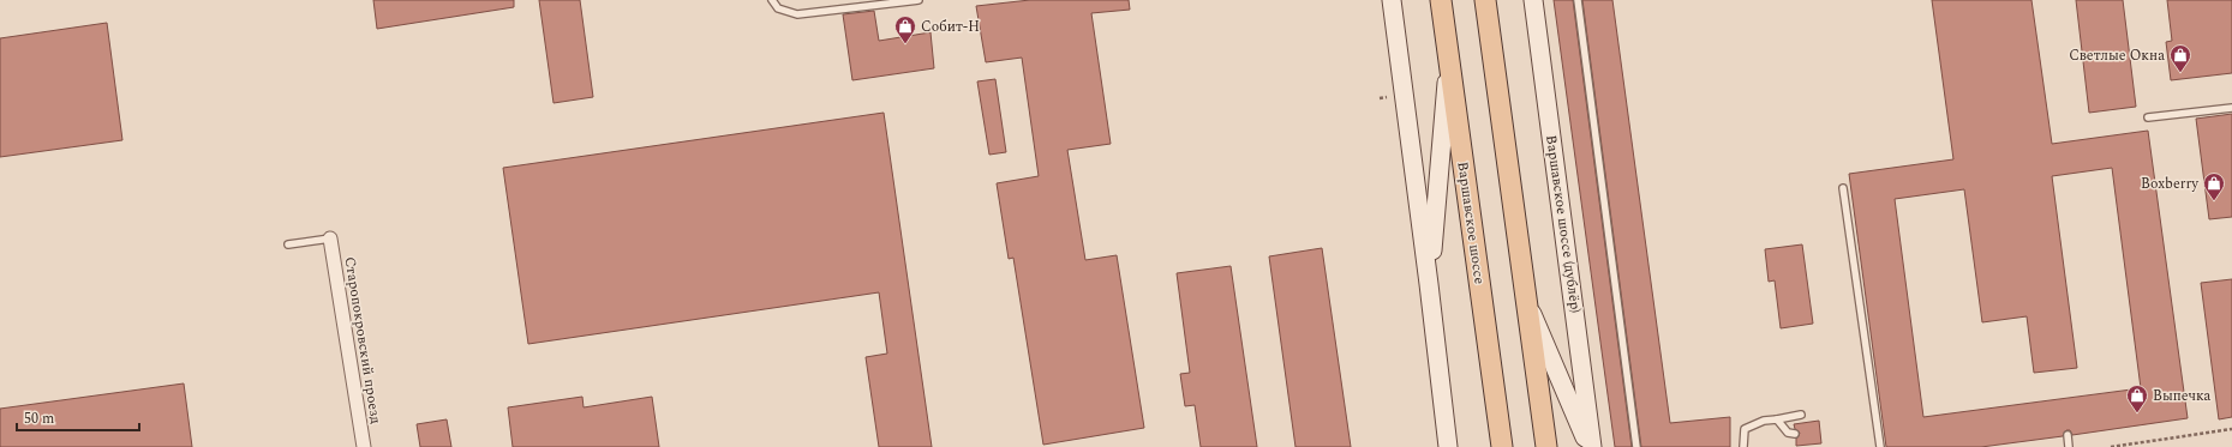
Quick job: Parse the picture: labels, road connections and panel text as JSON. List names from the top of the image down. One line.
{"streets":{"main road":["Варшавское шоссе","Варшавское шоссе (дублёр)"],"street":["Старопокровский проезд"]},"places":{"shop":["Собит-Н","Светлые Окна","Boxberry","Выпечка"]},"scale_bar":"50 m"}
